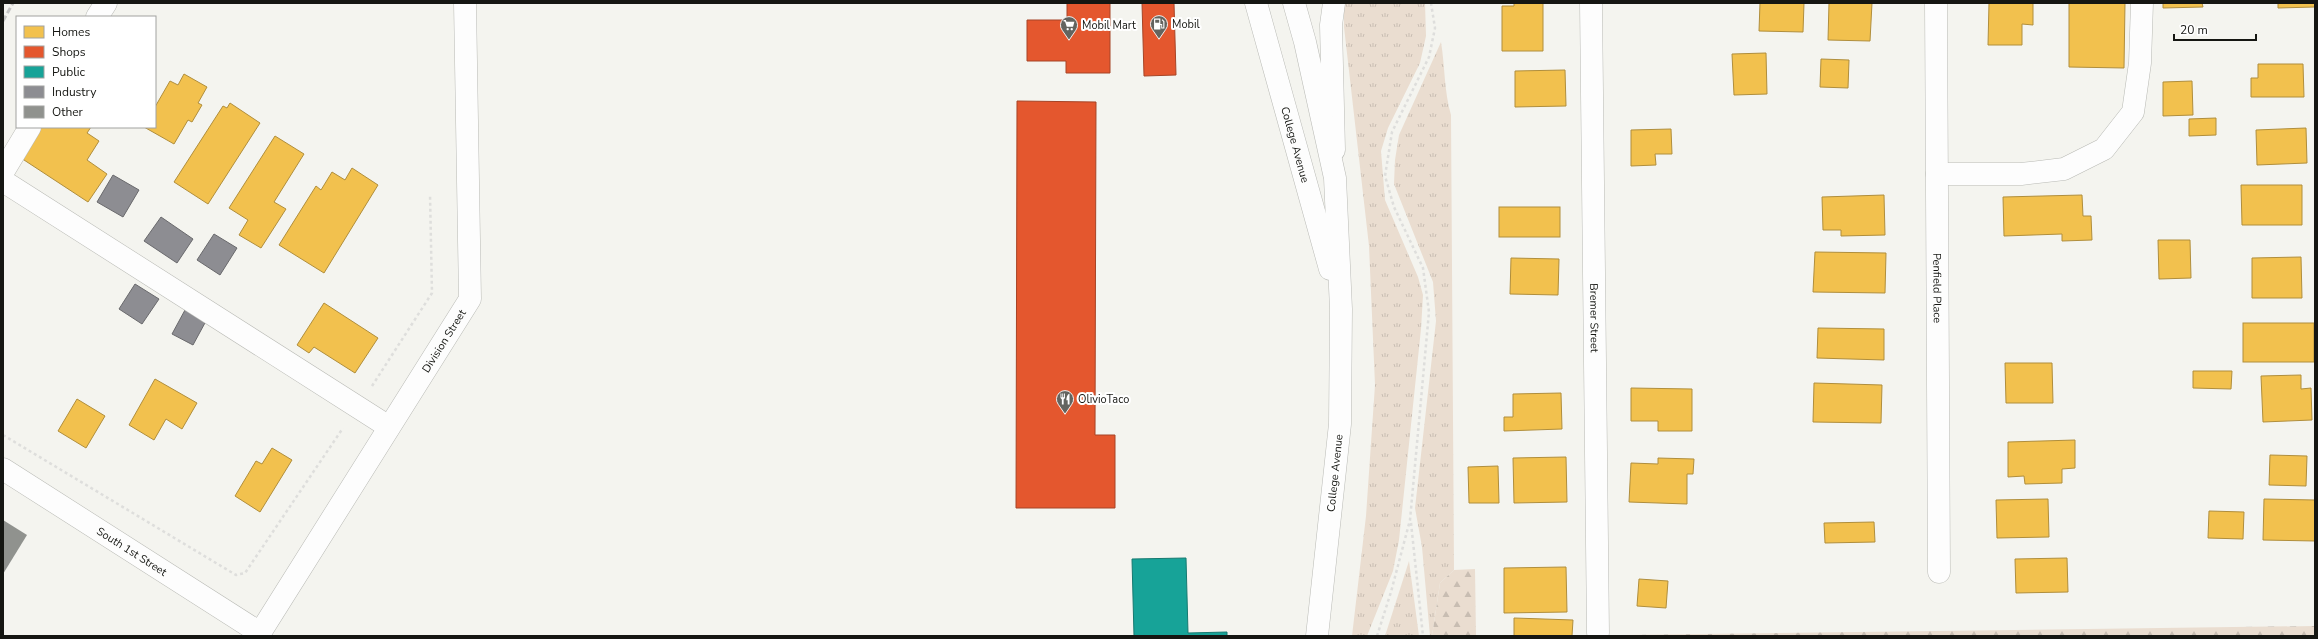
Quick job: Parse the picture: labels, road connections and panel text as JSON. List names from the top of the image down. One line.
{"streets":{"street":["College Avenue","Penfield Place","Bremer Street","Division Street","South 1st Street"]},"crossings":[["Division Street","South 1st Street"]],"places":{"fuel station":["Mobil"],"supermarket":["Mobil Mart"],"restaurant":["OlivioTaco"]},"legend":["Homes","Shops","Public","Industry","Other"],"scale_bar":"20 m"}
